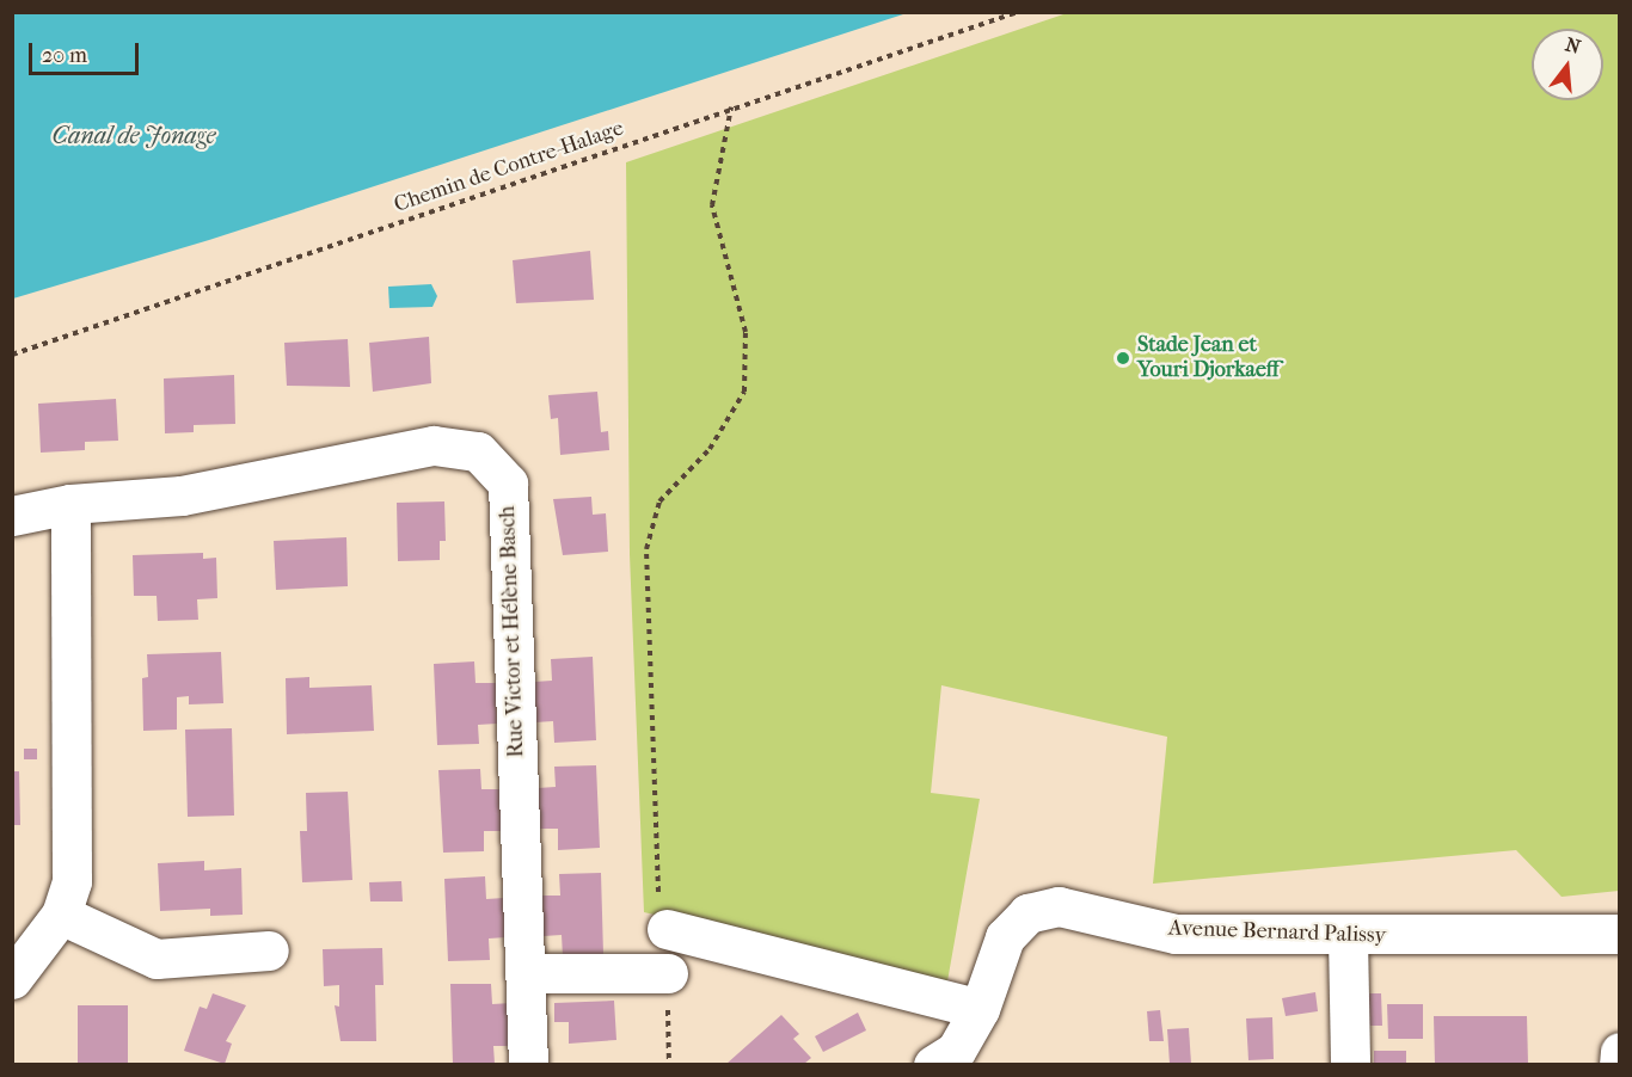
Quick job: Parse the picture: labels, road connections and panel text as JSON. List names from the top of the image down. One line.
{"streets":{"street":["Rue Victor et Hélène Basch","Avenue Bernard Palissy"],"path":["Chemin de Contre-Halage"]},"water":["Canal de Jonage"],"places":["Stade Jean et Youri Djorkaeff"],"scale_bar":"20 m","north":"top"}
